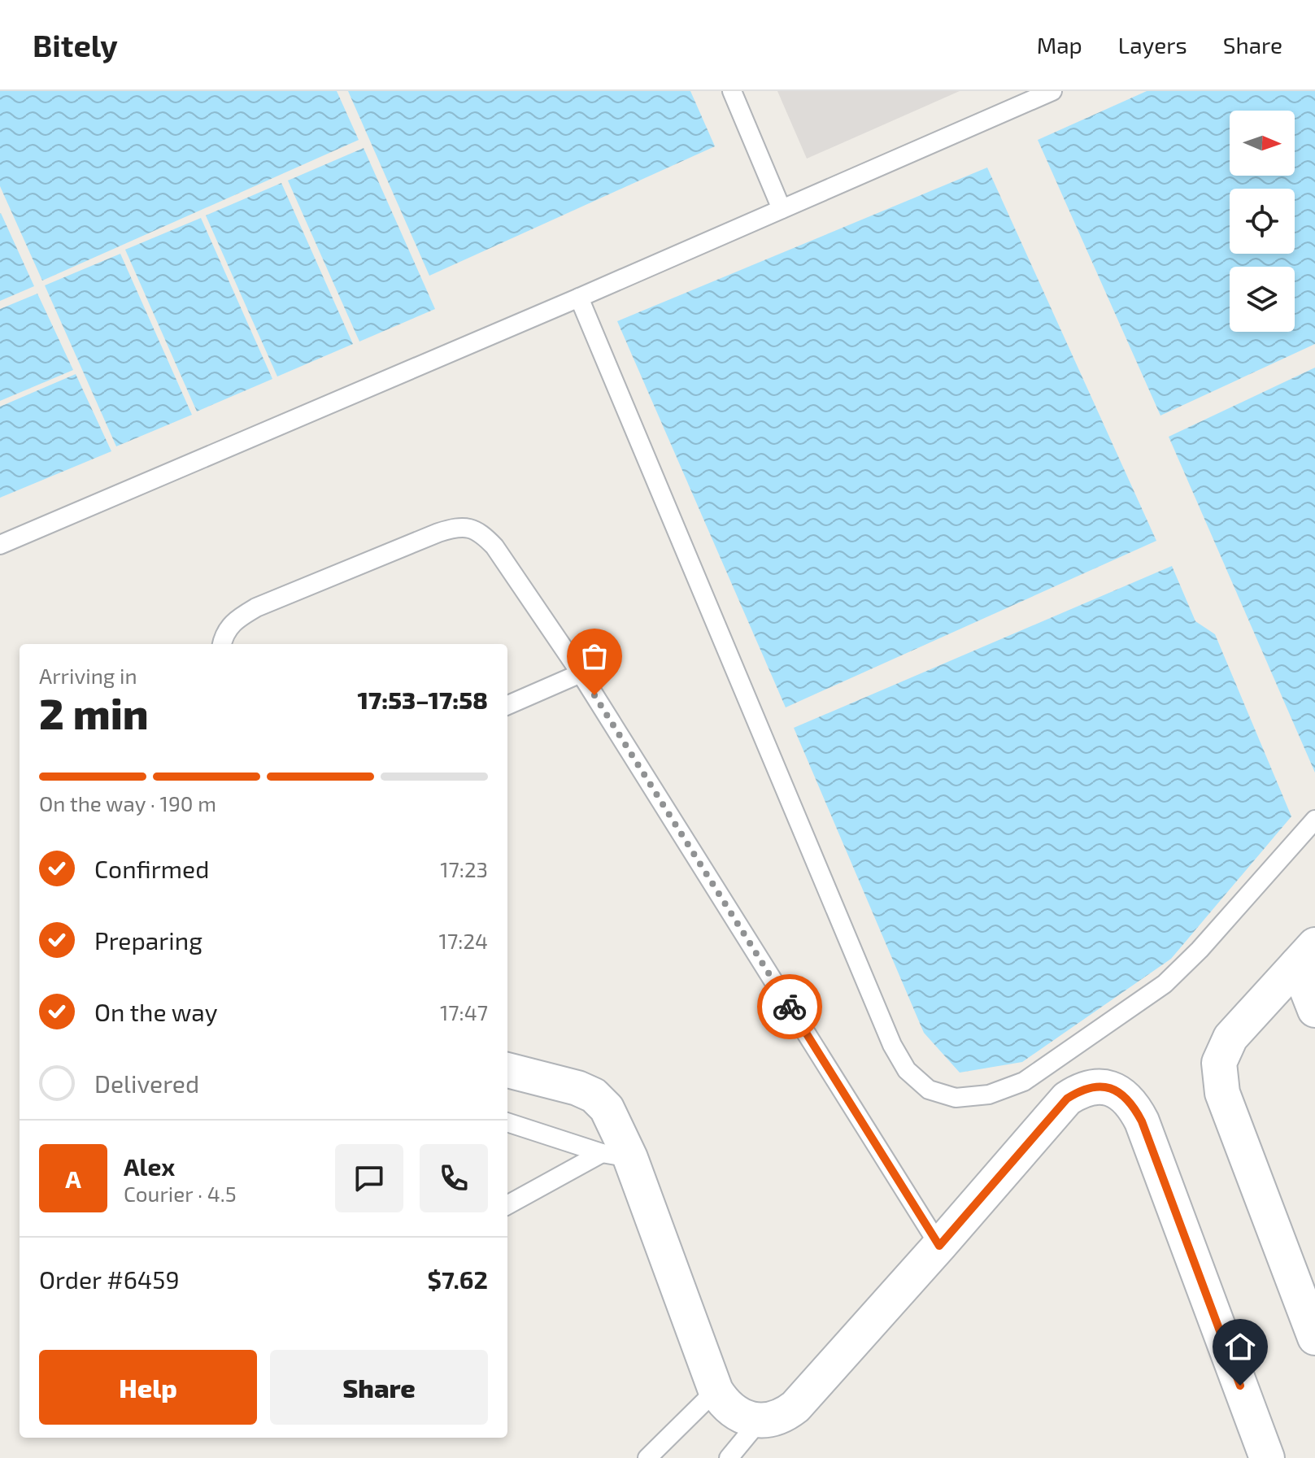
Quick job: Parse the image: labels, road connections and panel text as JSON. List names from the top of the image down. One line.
{"north":"right","page":{"header":"Bitely","nav":["Map","Layers","Share"],"heading":["2 min","Arriving in","17:53–17:58"],"panel":["Alex","Courier · 4.5","Order #6459","$7.62"],"bar":"On the way · 190 m","list":[["Confirmed","17:23"],["Preparing","17:24"],["On the way","17:47"],"Delivered"],"round":"A","buttons":["Help","Share"]}}
